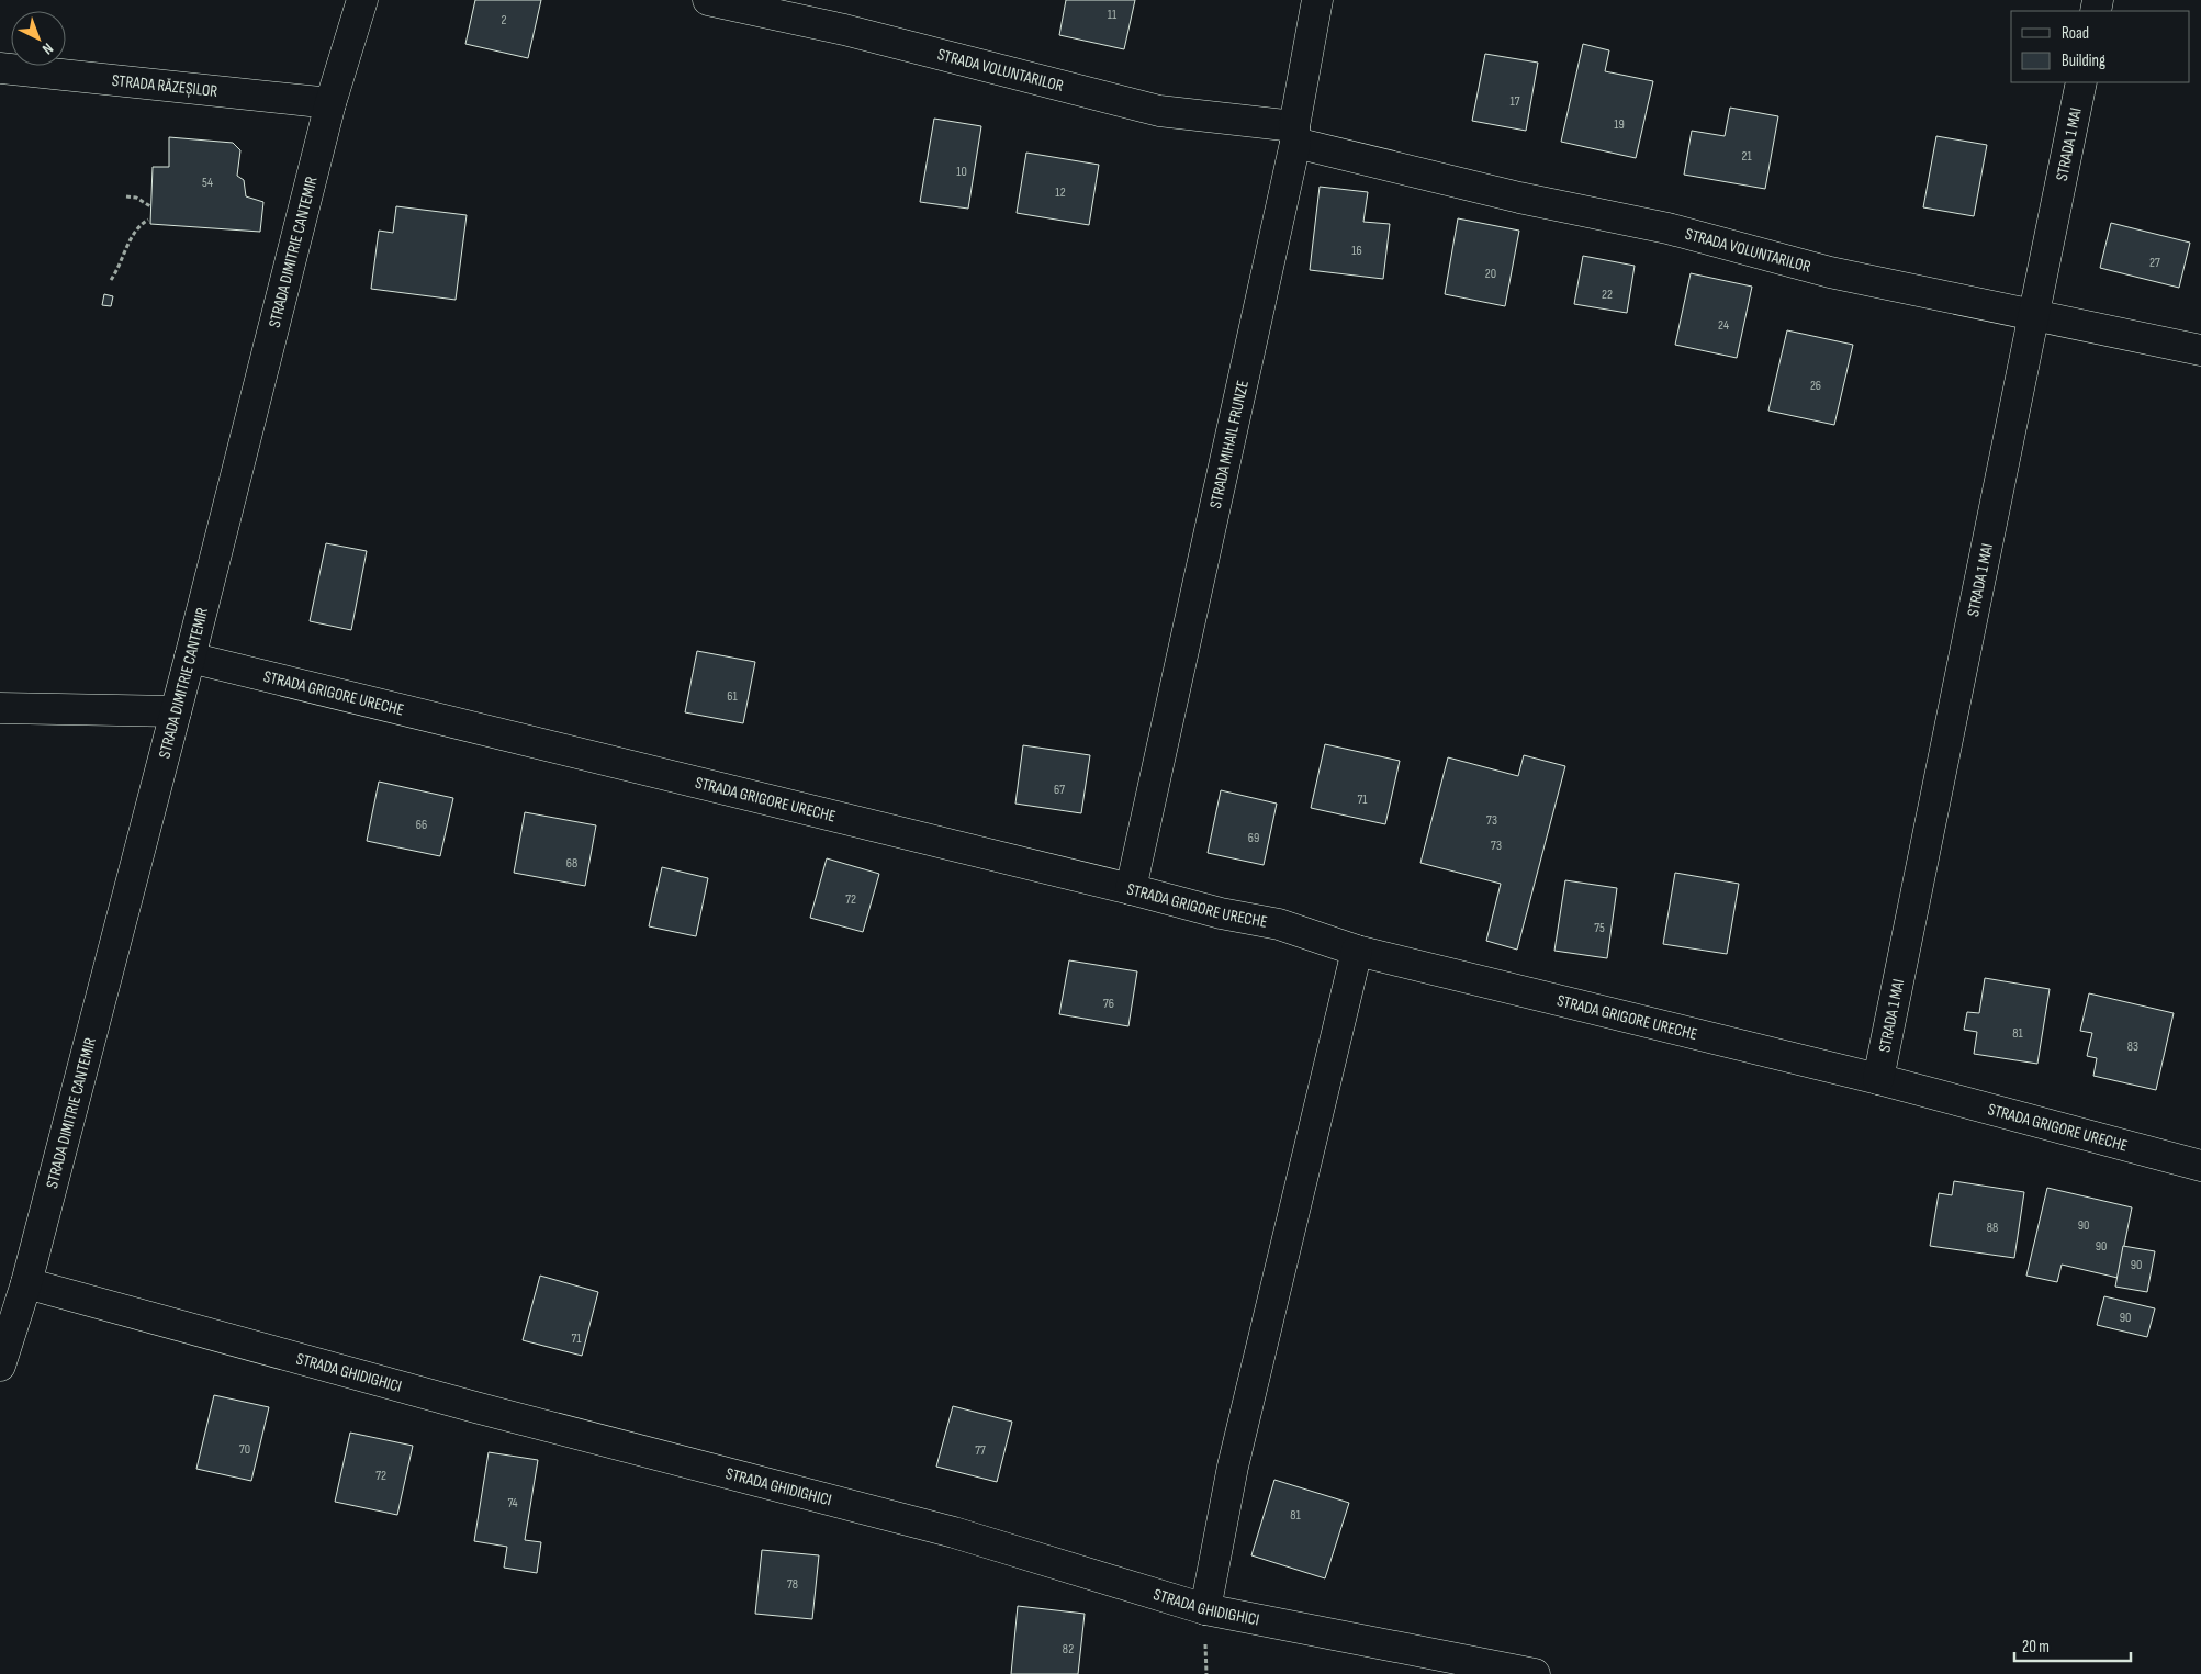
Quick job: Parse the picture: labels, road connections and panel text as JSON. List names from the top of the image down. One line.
{"streets":{"street":["STRADA VOLUNTARILOR","STRADA RĂZEȘILOR","STRADA 1 MAI","STRADA DIMITRIE CANTEMIR","STRADA MIHAIL FRUNZE","STRADA GRIGORE URECHE","STRADA GHIDIGHICI"]},"crossings":[["STRADA VOLUNTARILOR","STRADA 1 MAI"],["STRADA VOLUNTARILOR","STRADA MIHAIL FRUNZE"],["STRADA RĂZEȘILOR","STRADA DIMITRIE CANTEMIR"],["STRADA 1 MAI","STRADA GRIGORE URECHE"],["STRADA DIMITRIE CANTEMIR","STRADA GRIGORE URECHE"],["STRADA DIMITRIE CANTEMIR","STRADA GHIDIGHICI"],["STRADA MIHAIL FRUNZE","STRADA GRIGORE URECHE"]],"house_numbers":["11","2","17","19","21","10","54","12","16","27","20","22","24","26","61","67","71","73","66","69","73","68","72","75","76","81","83","90","88","90","90","90","71","70","77","72","74","81","78","82"],"legend":["Road","Building"],"scale_bar":"20 m","north":"bottom right"}
